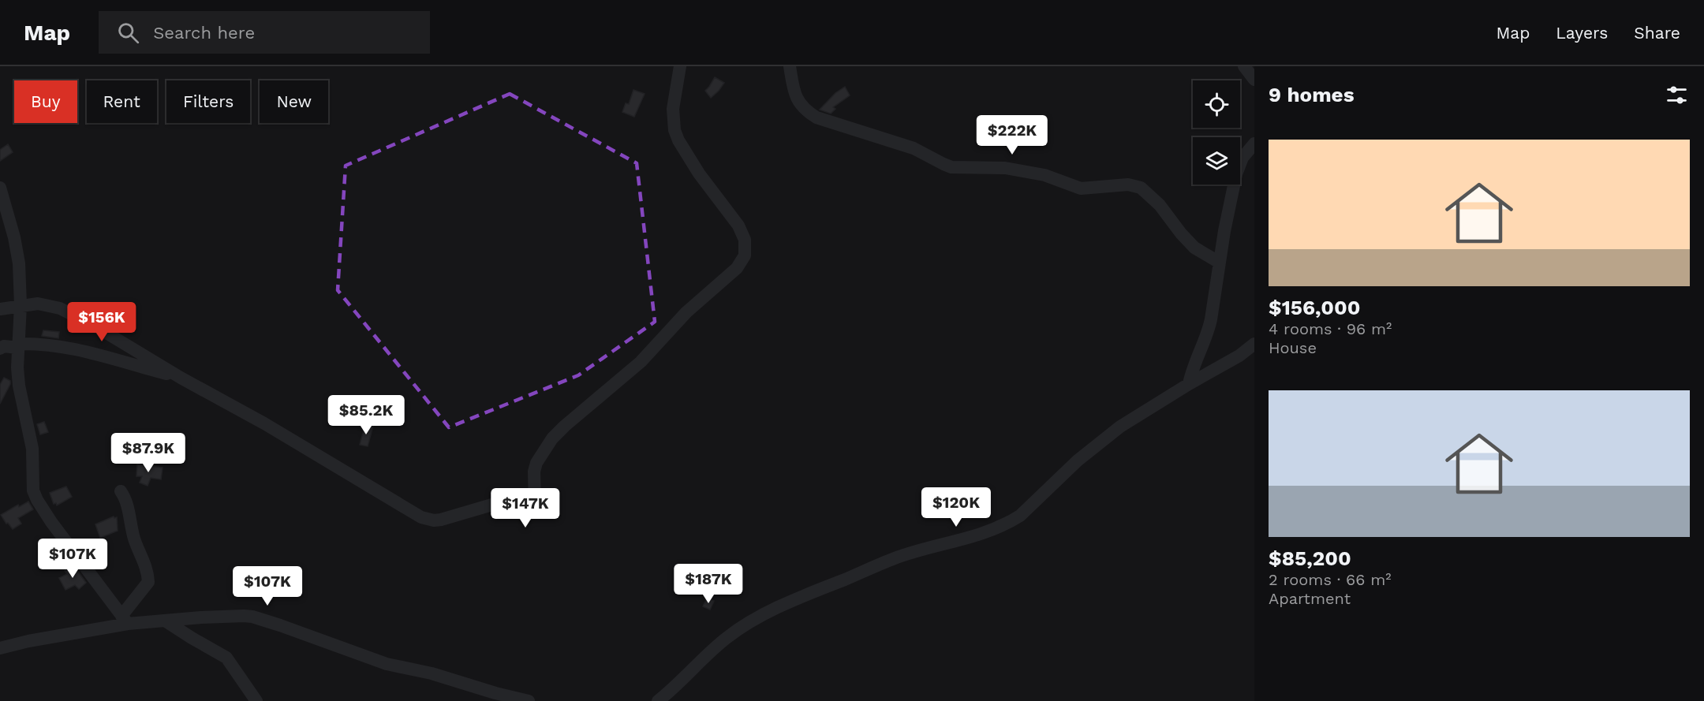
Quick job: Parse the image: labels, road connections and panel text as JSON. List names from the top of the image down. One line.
{"page":{"header":"Map","search":"Search here","nav":["Map","Layers","Share"],"heading":"9 homes","chip":["Buy","Rent","Filters","New"],"price":["$222K","$156K","$85.2K","$87.9K","$120K","$147K","$107K","$187K","$107K"],"list":[{"name":"$156,000","note":"4 rooms · 96 m² · House"},{"name":"$85,200","note":"2 rooms · 66 m² · Apartment"}]}}
